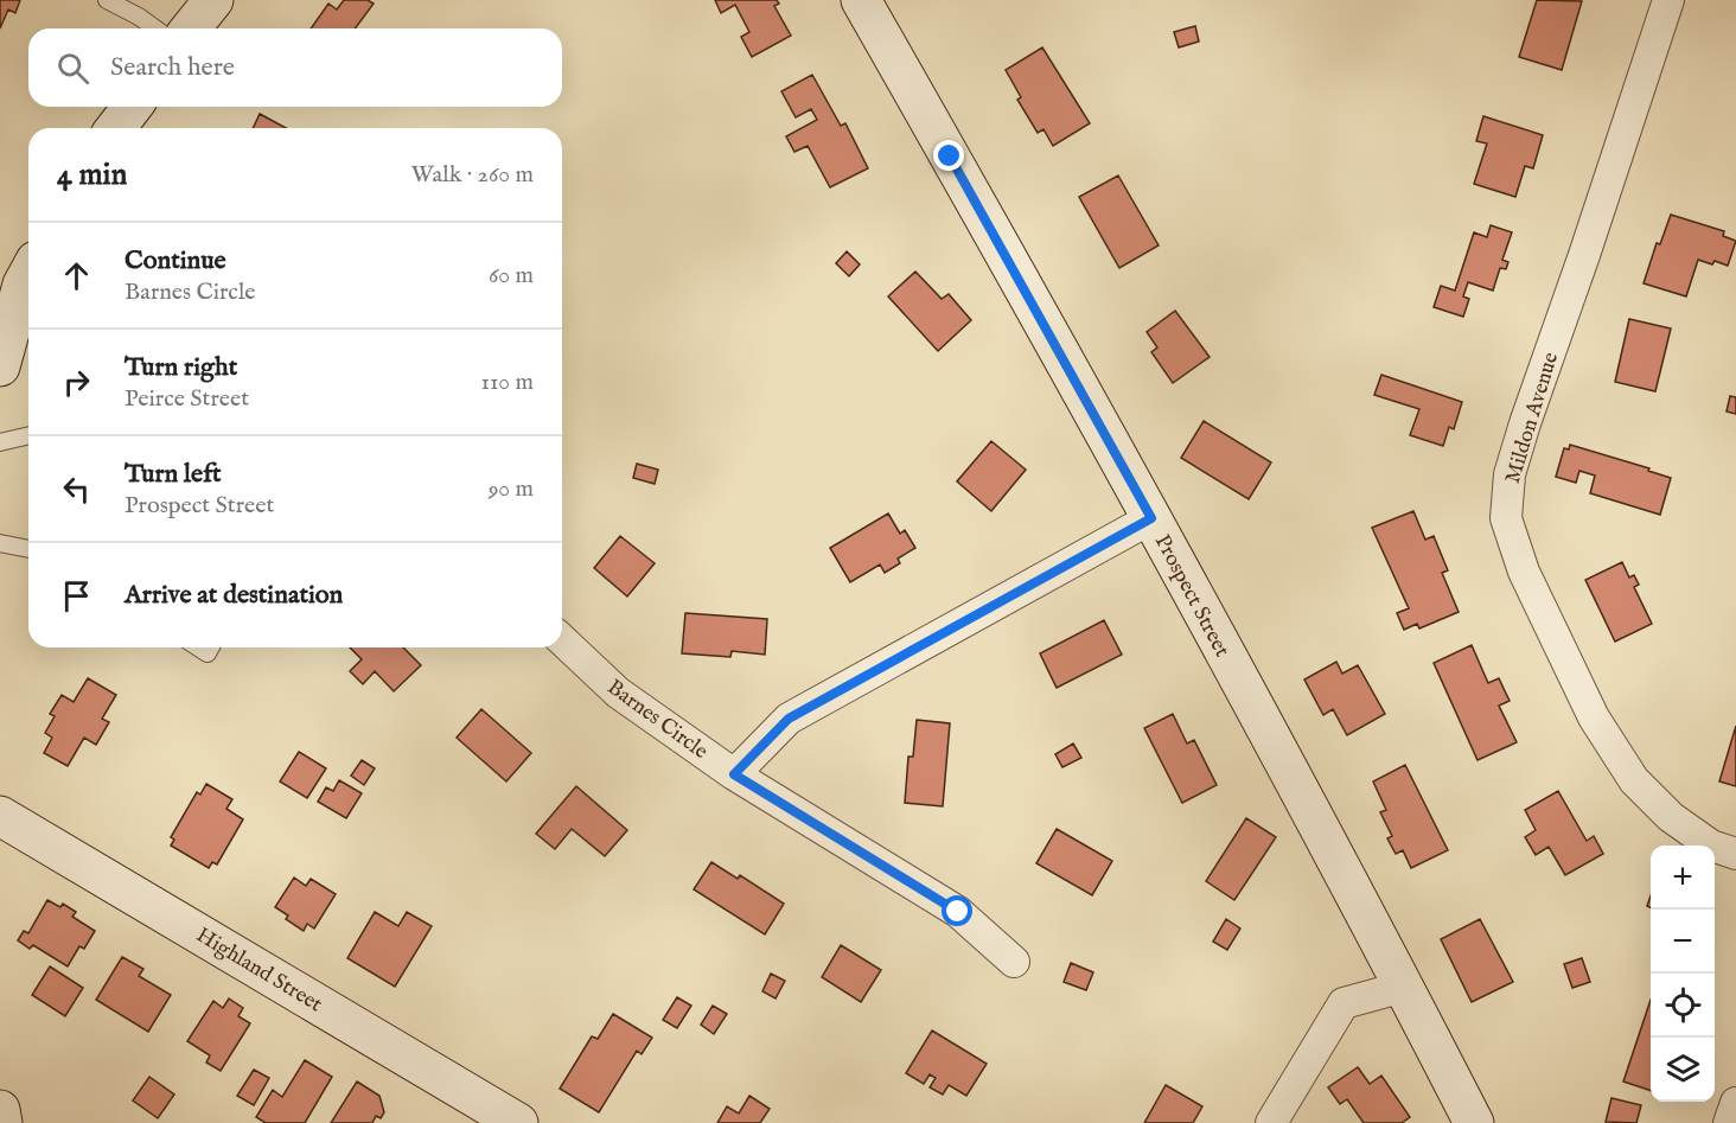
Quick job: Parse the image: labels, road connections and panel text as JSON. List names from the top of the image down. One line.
{"streets":{"main road":["Prospect Street","Highland Street"],"street":["Mildon Avenue","Barnes Circle"]},"page":{"search":"Search here","heading":["4 min","Walk · 260 m"],"list":[["Continue","Barnes Circle","60 m"],["Turn right","Peirce Street","110 m"],["Turn left","Prospect Street","90 m"],"Arrive at destination"],"map_buttons":["+","−"]}}
